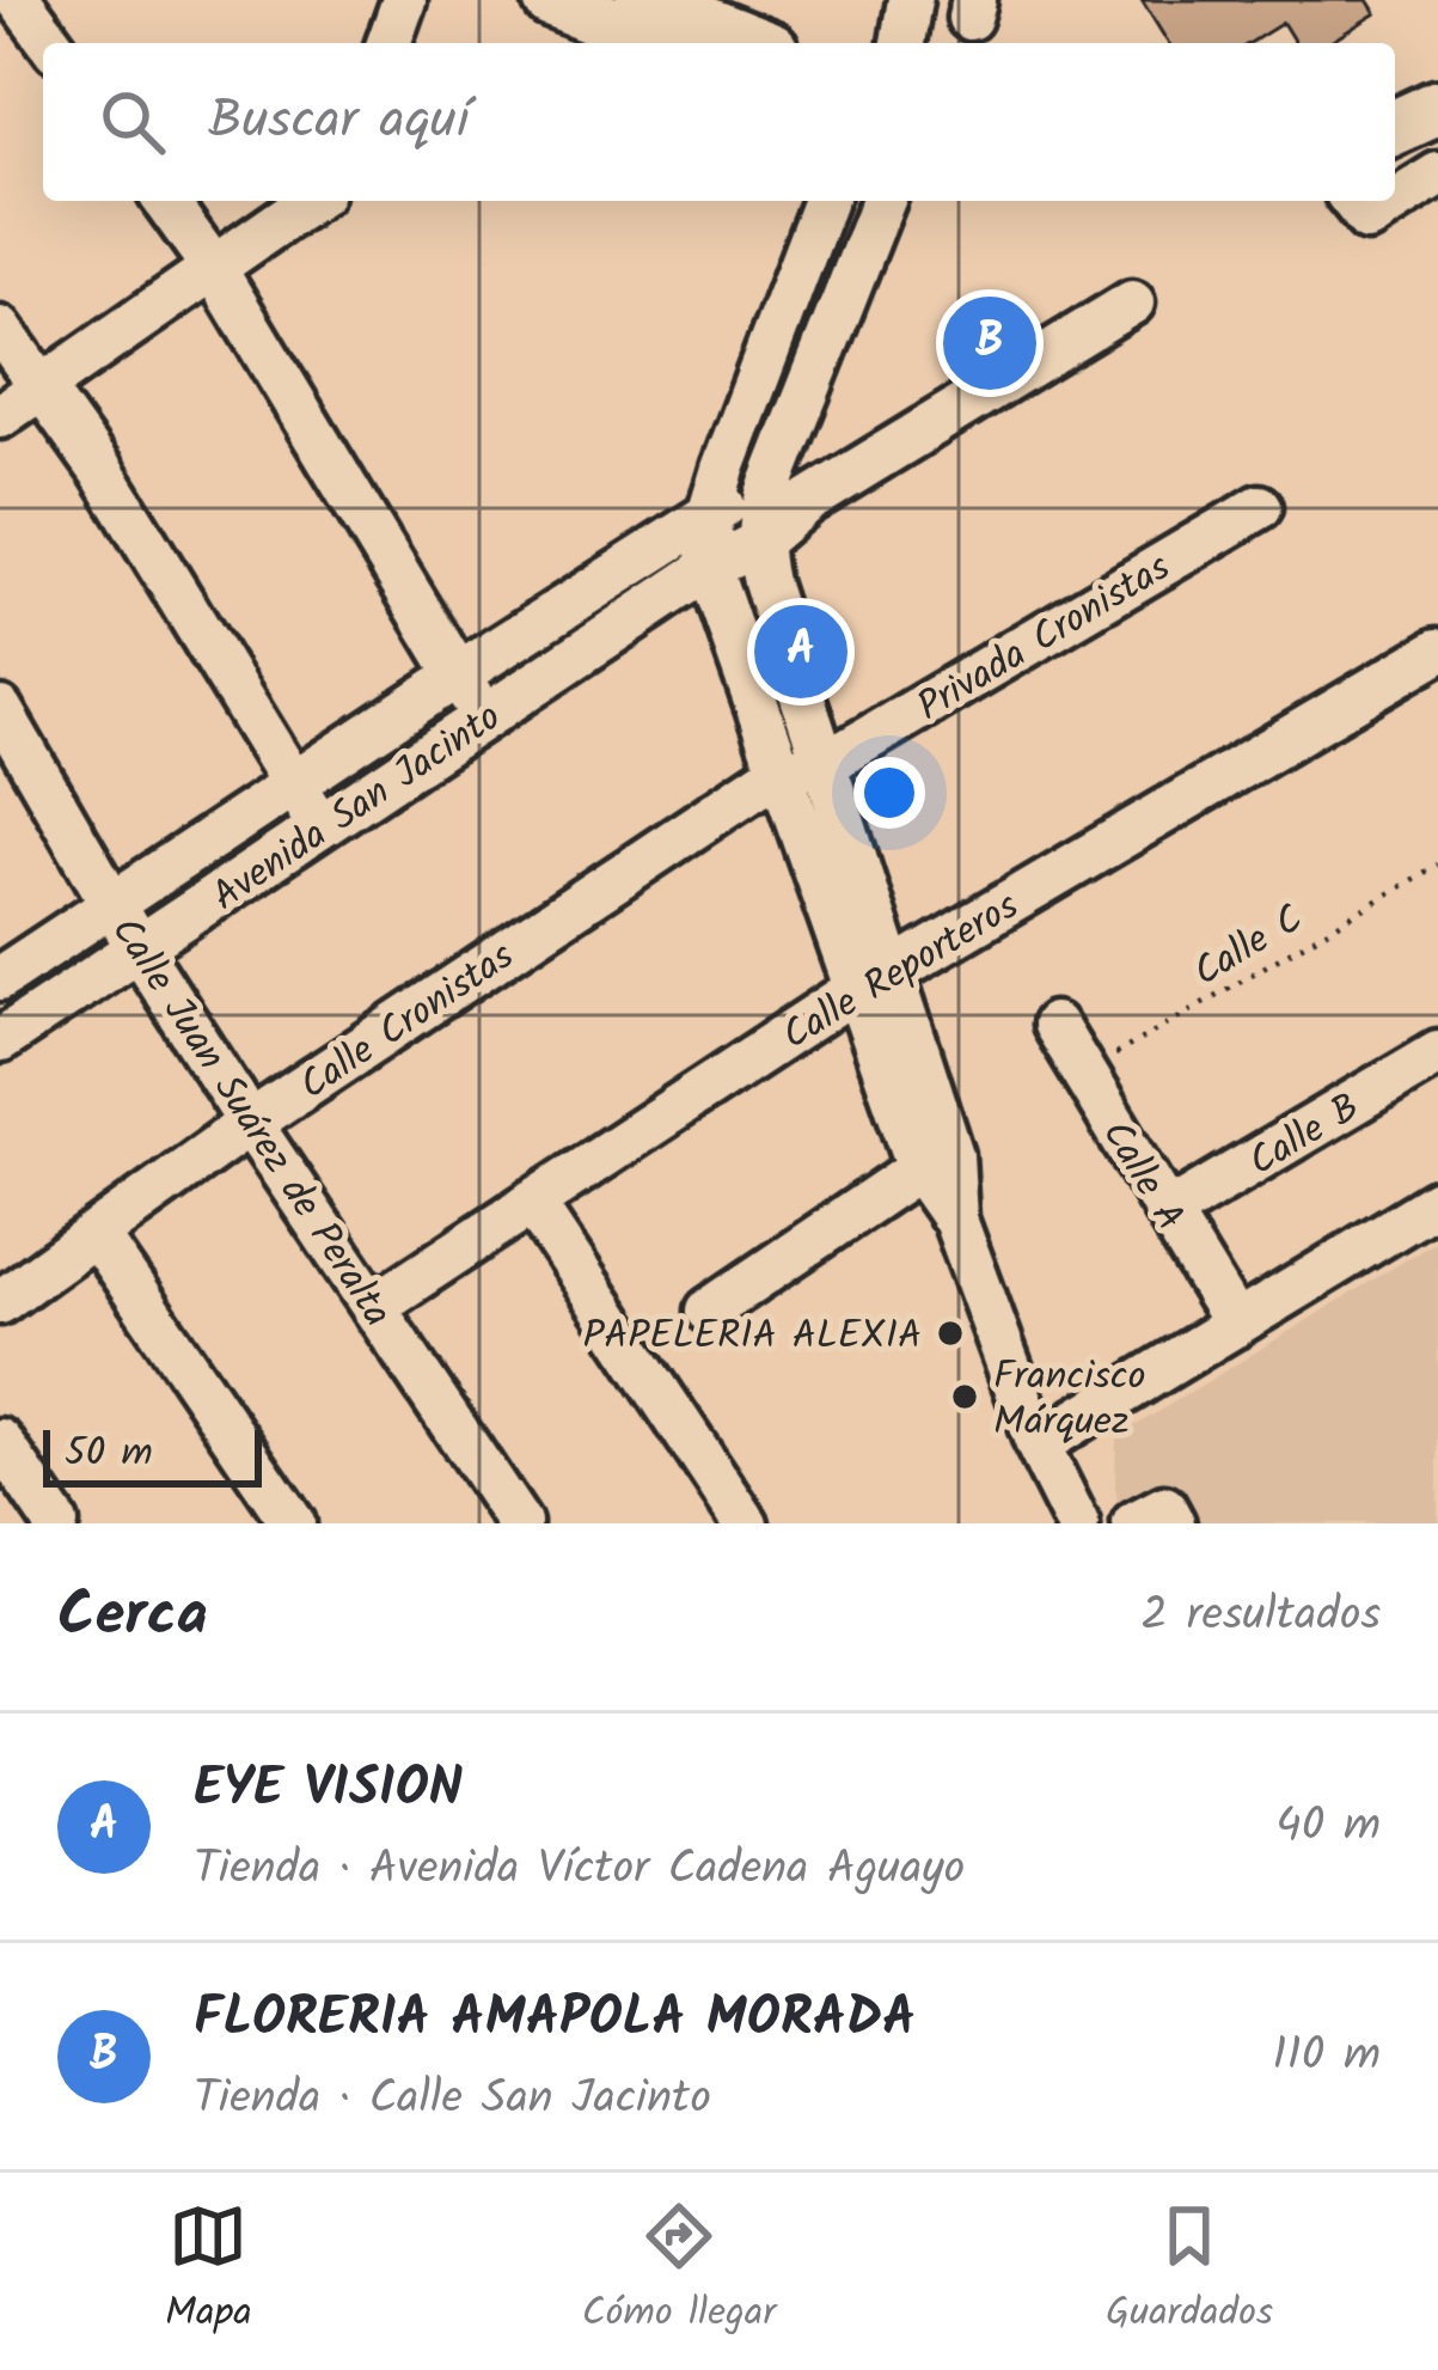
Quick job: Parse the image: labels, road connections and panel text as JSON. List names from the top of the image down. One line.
{"streets":{"street":["Privada Cronistas","Avenida San Jacinto","Calle Reporteros","Calle Cronistas","Calle Juan Suárez de Peralta","Calle B","Calle A"],"path":["Calle C"]},"crossings":[["Privada Cronistas","Calle Cronistas"],["Avenida San Jacinto","Calle Juan Suárez de Peralta"],["Calle C","Calle A"],["Calle Reporteros","Calle Juan Suárez de Peralta"],["Calle Cronistas","Calle Juan Suárez de Peralta"],["Calle B","Calle A"]],"places":["PAPELERIA ALEXIA","Francisco Márquez"],"scale_bar":"50 m","page":{"search":"Buscar aquí","pins":["B","A"],"scale":"50 m","heading":["Cerca","2 resultados"],"list":[{"mark":"A","name":"EYE VISION","note":"Tienda · Avenida Víctor Cadena Aguayo","value":"40 m"},{"mark":"B","name":"FLORERIA AMAPOLA MORADA","note":"Tienda · Calle San Jacinto","value":"110 m"}],"nav":["Mapa","Cómo llegar","Guardados"]}}
